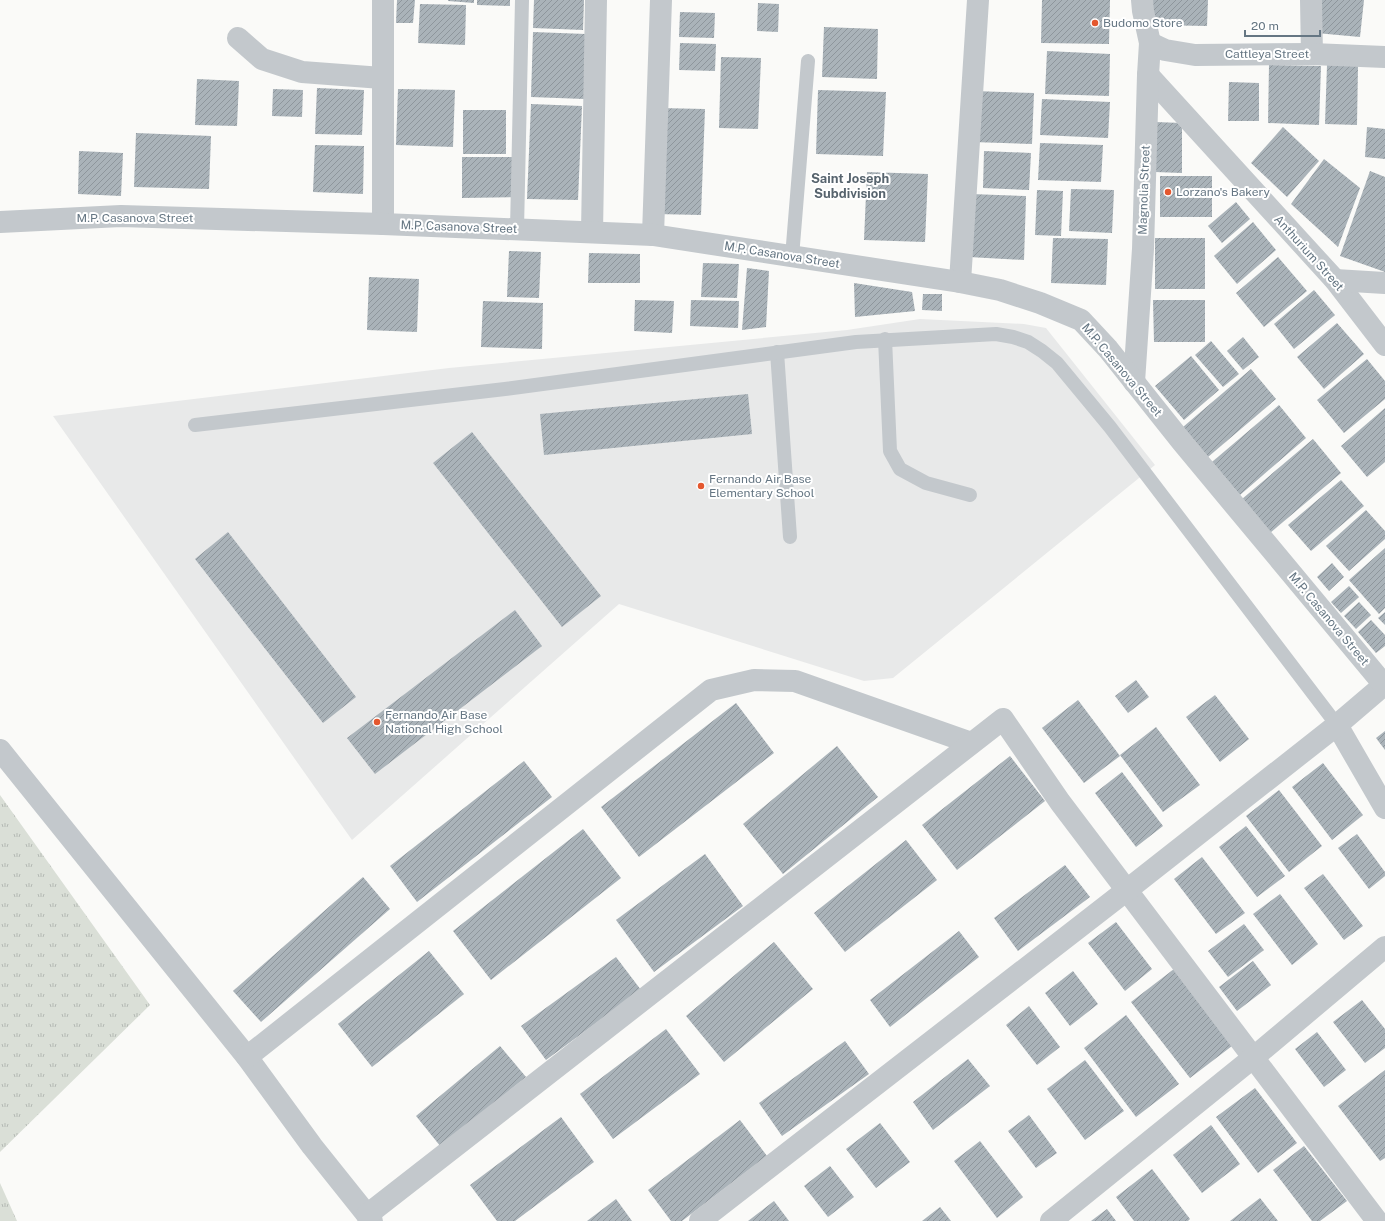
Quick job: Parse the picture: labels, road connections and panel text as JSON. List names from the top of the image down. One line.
{"streets":{"street":["Cattleya Street","Magnolia Street","M.P. Casanova Street","Anthurium Street"]},"crossings":[["Cattleya Street","Magnolia Street"],["Magnolia Street","M.P. Casanova Street"],["Magnolia Street","Anthurium Street"]],"districts":["Saint Joseph Subdivision"],"places":["Budomo Store","Lorzano's Bakery","Fernando Air Base Elementary School","Fernando Air Base National High School"],"scale_bar":"20 m"}
